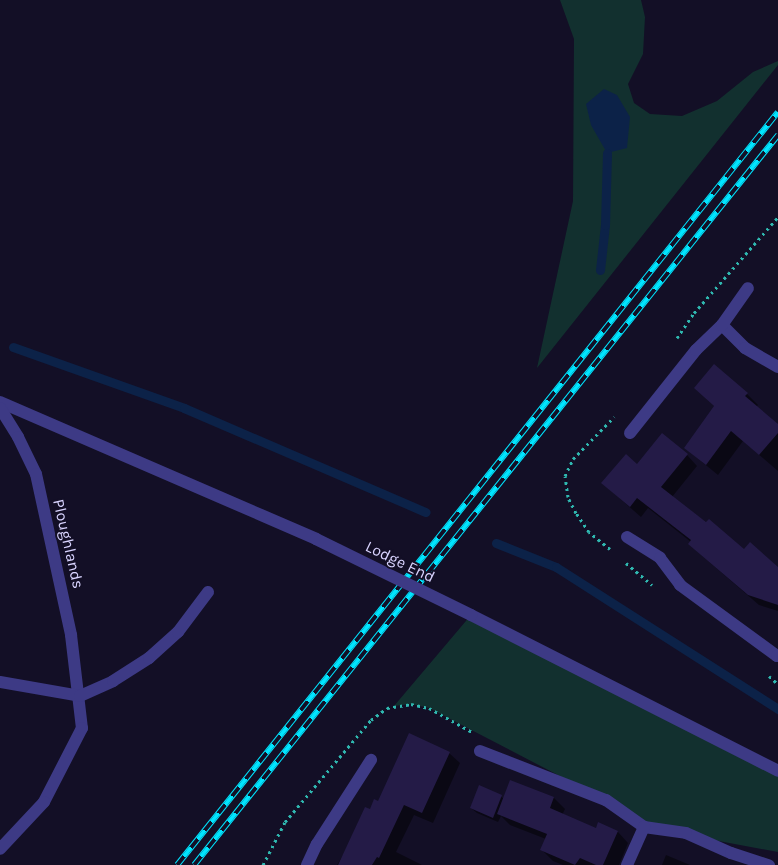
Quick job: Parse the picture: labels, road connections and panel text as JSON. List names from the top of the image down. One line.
{"streets":{"street":["Ploughlands","Lodge End"]}}
